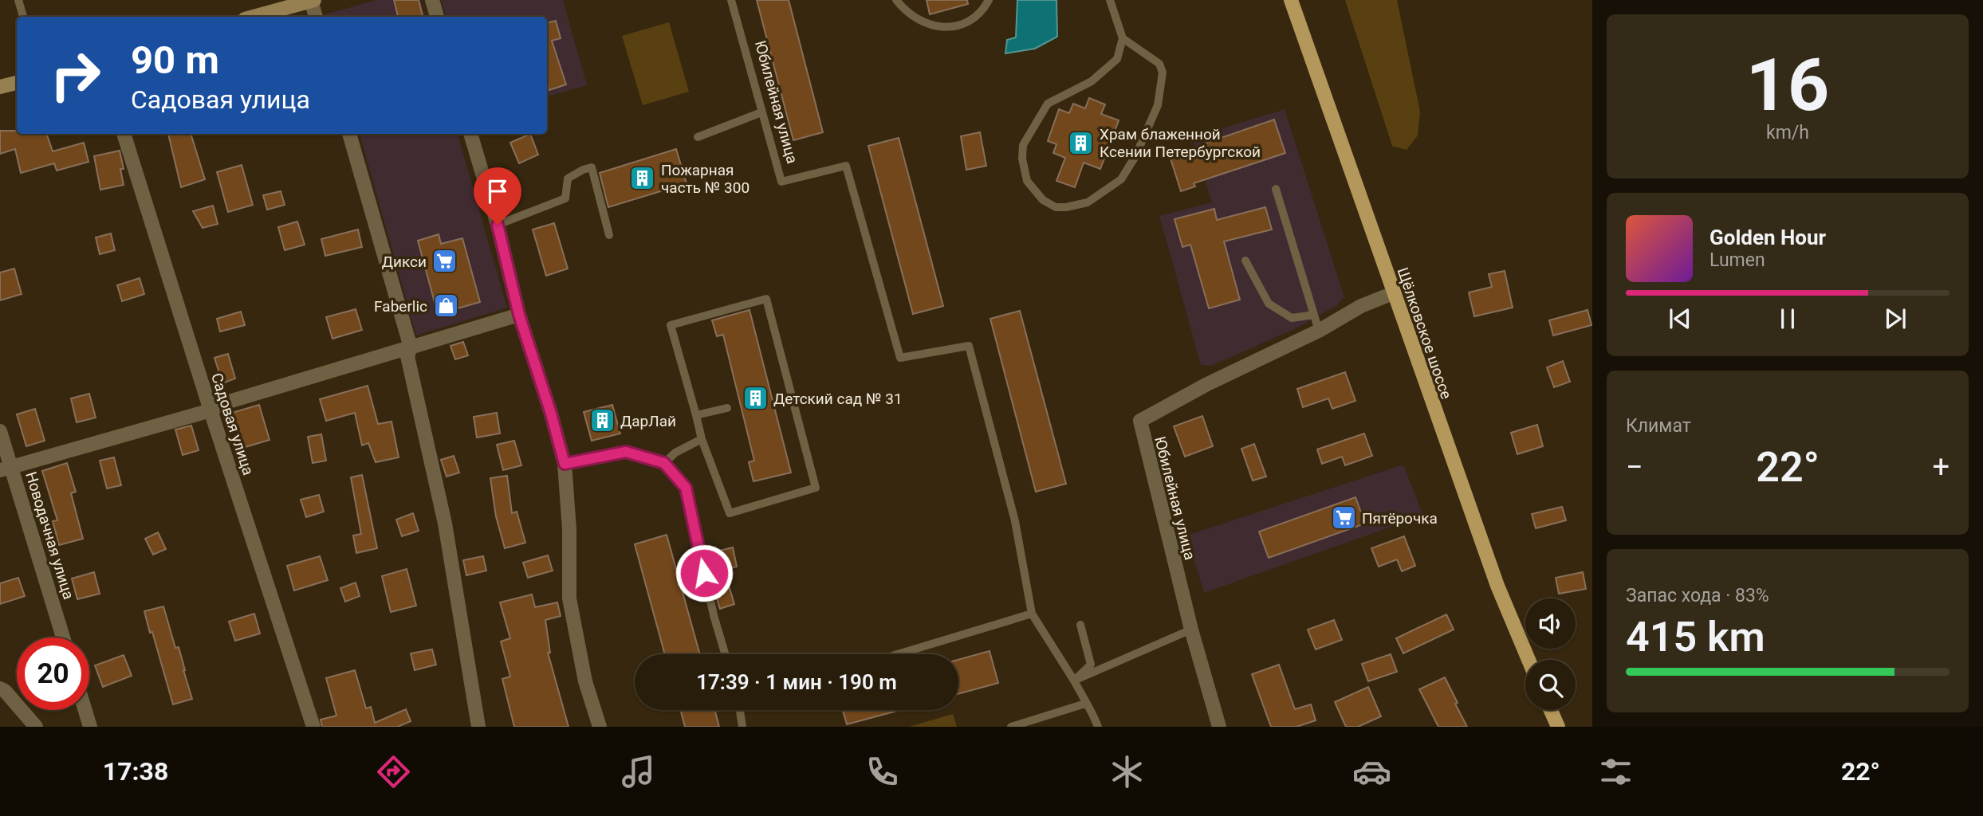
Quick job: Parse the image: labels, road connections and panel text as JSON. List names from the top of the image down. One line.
{"streets":{"main road":["Щёлковское шоссе"],"street":["Юбилейная улица","Садовая улица","Новодачная улица"]},"crossings":[["Юбилейная улица","Щёлковское шоссе"]],"places":{"building":["Храм блаженной Ксении Петербургской","Пожарная часть № 300","Детский сад № 31","ДарЛай"],"supermarket":["Дикси","Пятёрочка"],"shop":["Faberlic"]},"page":{"tile":[["16","km/h"],"Климат",["Запас хода · 83%","415 km"]],"turn":["90 m","Садовая улица"],"song":["Golden Hour","Lumen"],"heat":["−","22°","+"],"limit":"20","trip":"17:39 · 1 мин · 190 m","tabs":["17:38","22°"]}}
